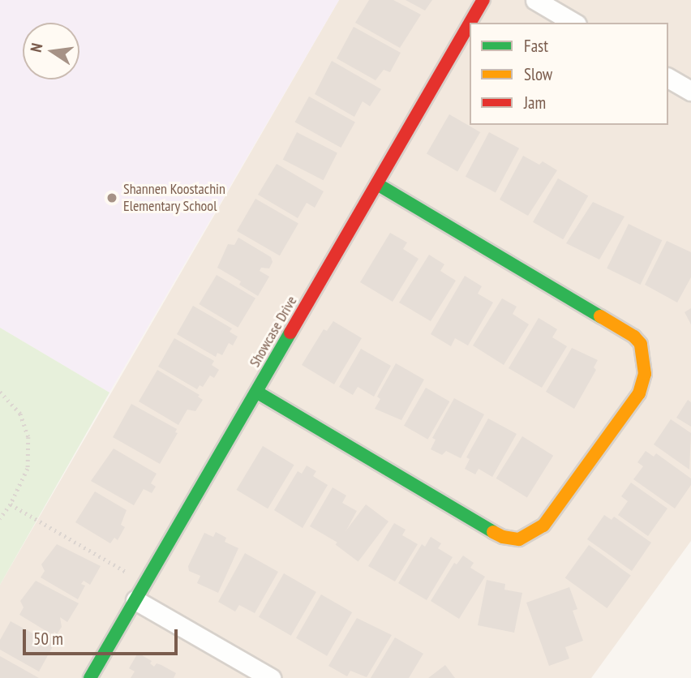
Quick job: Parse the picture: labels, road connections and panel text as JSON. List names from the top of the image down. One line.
{"streets":{"street":["Showcase Drive"]},"places":["Shannen Koostachin Elementary School"],"legend":["Fast","Slow","Jam"],"scale_bar":"50 m","north":"left"}
